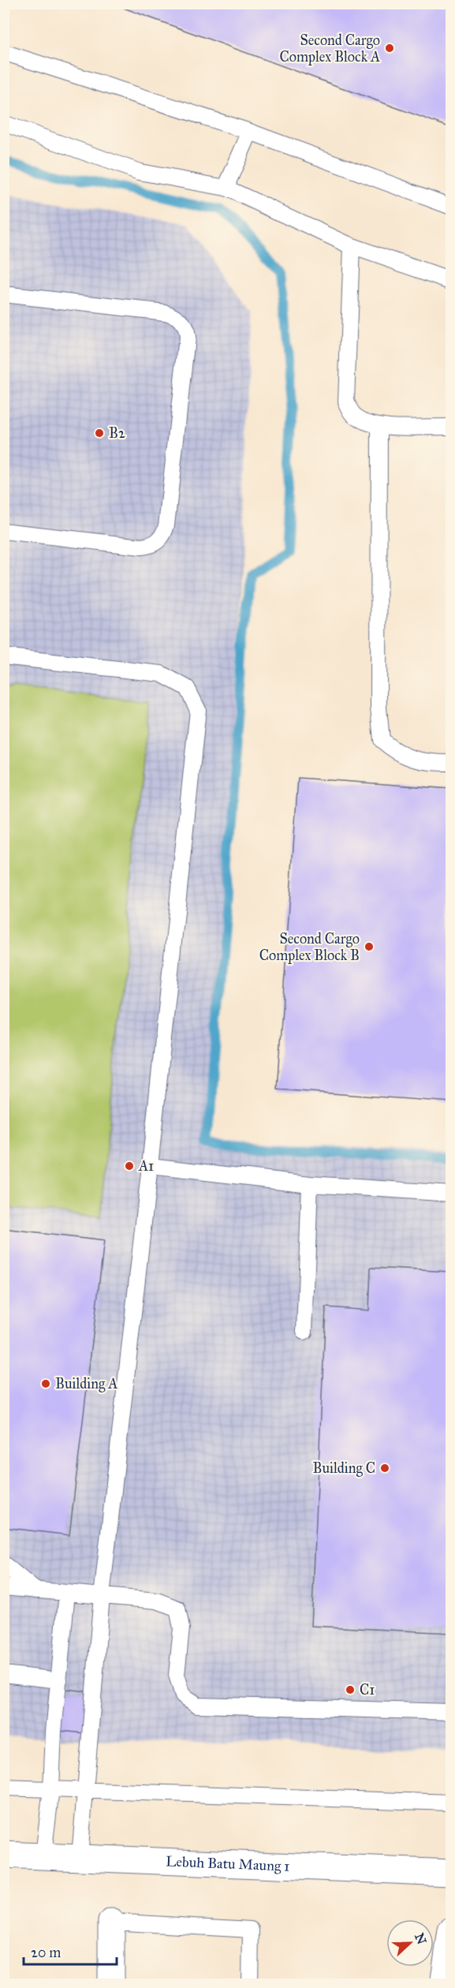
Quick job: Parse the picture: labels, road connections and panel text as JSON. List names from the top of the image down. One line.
{"streets":{"street":["Lebuh Batu Maung 1"]},"places":["Second Cargo Complex Block A","B2","Second Cargo Complex Block B","A1","Building A","Building C","C1"],"scale_bar":"20 m","north":"right"}
